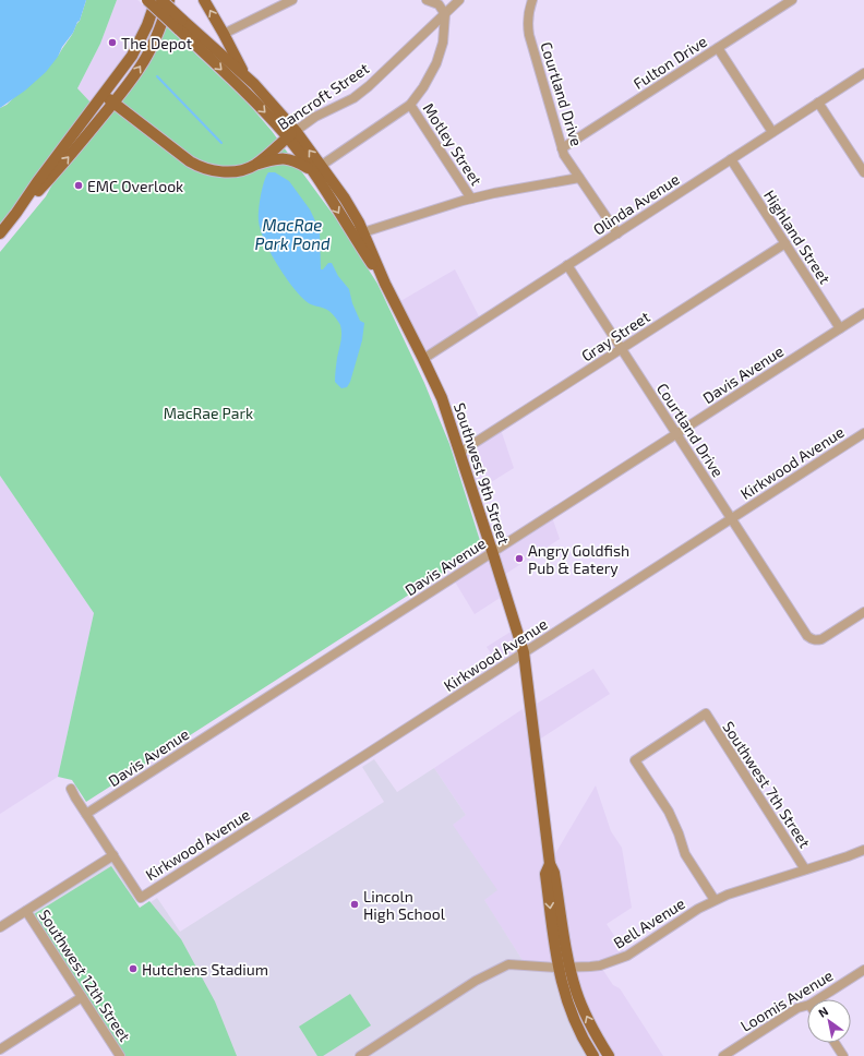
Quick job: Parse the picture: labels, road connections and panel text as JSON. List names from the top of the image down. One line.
{"streets":{"main road":["Bancroft Street","Southwest 9th Street"],"street":["Fulton Drive","Courtland Drive","Motley Street","Olinda Avenue","Highland Street","Gray Street","Davis Avenue","Kirkwood Avenue","Southwest 7th Street","Bell Avenue","Southwest 12th Street","Loomis Avenue"]},"crossings":[["Fulton Drive","Courtland Drive"],["Courtland Drive","Olinda Avenue"],["Courtland Drive","Gray Street"],["Courtland Drive","Davis Avenue"],["Courtland Drive","Kirkwood Avenue"],["Bancroft Street","Southwest 9th Street"],["Olinda Avenue","Highland Street"],["Olinda Avenue","Southwest 9th Street"],["Highland Street","Gray Street"],["Highland Street","Davis Avenue"],["Gray Street","Southwest 9th Street"],["Davis Avenue","Southwest 9th Street"],["Kirkwood Avenue","Southwest 9th Street"],["Southwest 9th Street","Bell Avenue"],["Southwest 7th Street","Bell Avenue"]],"water":["MacRae Park Pond"],"parks":["MacRae Park"],"places":["The Depot","EMC Overlook","Angry Goldfish Pub & Eatery","Lincoln High School","Hutchens Stadium"],"north":"top left"}
